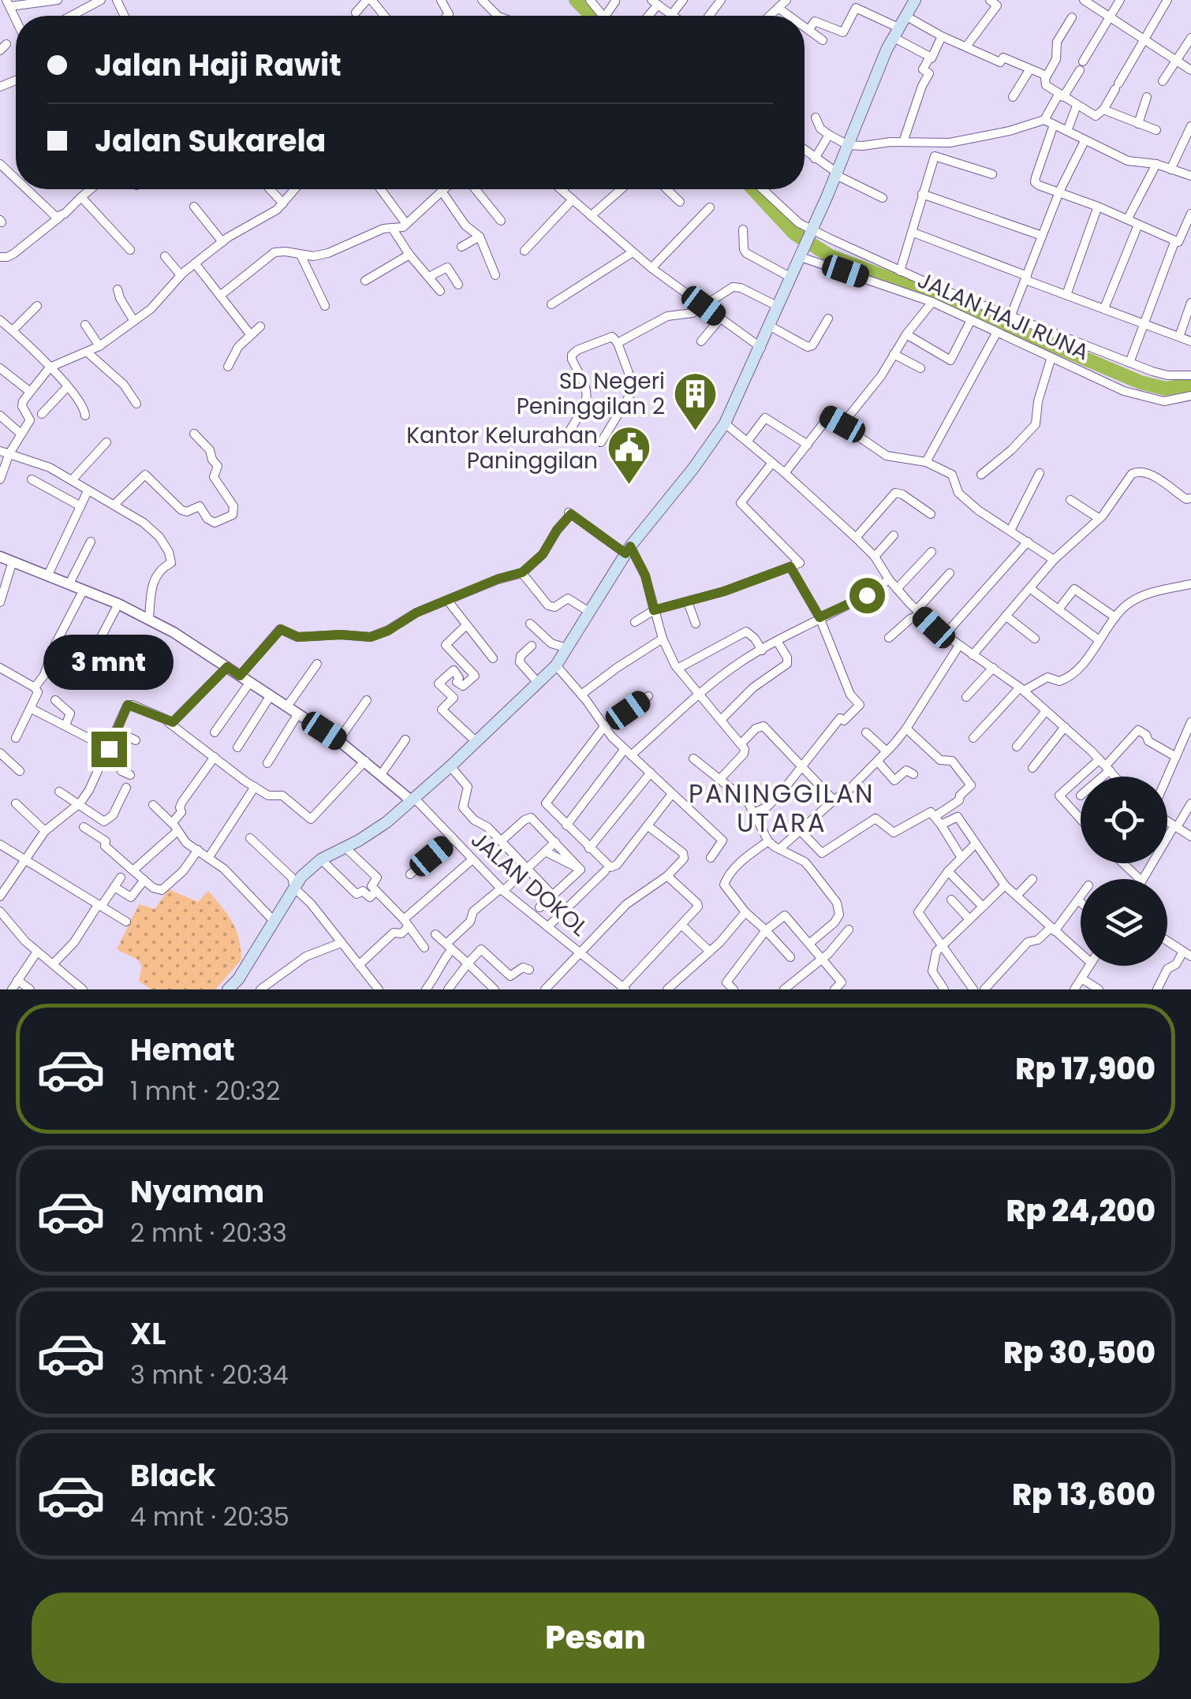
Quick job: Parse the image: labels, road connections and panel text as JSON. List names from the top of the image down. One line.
{"streets":{"street":["JALAN HAJI RUNA","JALAN DOKOL"]},"districts":["PANINGGILAN UTARA"],"places":{"building":["SD Negeri Peninggilan 2"],"public building":["Kantor Kelurahan Paninggilan"]},"page":{"banner":["Jalan Haji Rawit","Jalan Sukarela"],"bubble":"3 mnt","list":[{"name":"Hemat","note":"1 mnt · 20:32","value":"Rp 17,900"},{"name":"Nyaman","note":"2 mnt · 20:33","value":"Rp 24,200"},{"name":"XL","note":"3 mnt · 20:34","value":"Rp 30,500"},{"name":"Black","note":"4 mnt · 20:35","value":"Rp 13,600"}],"buttons":"Pesan"}}
